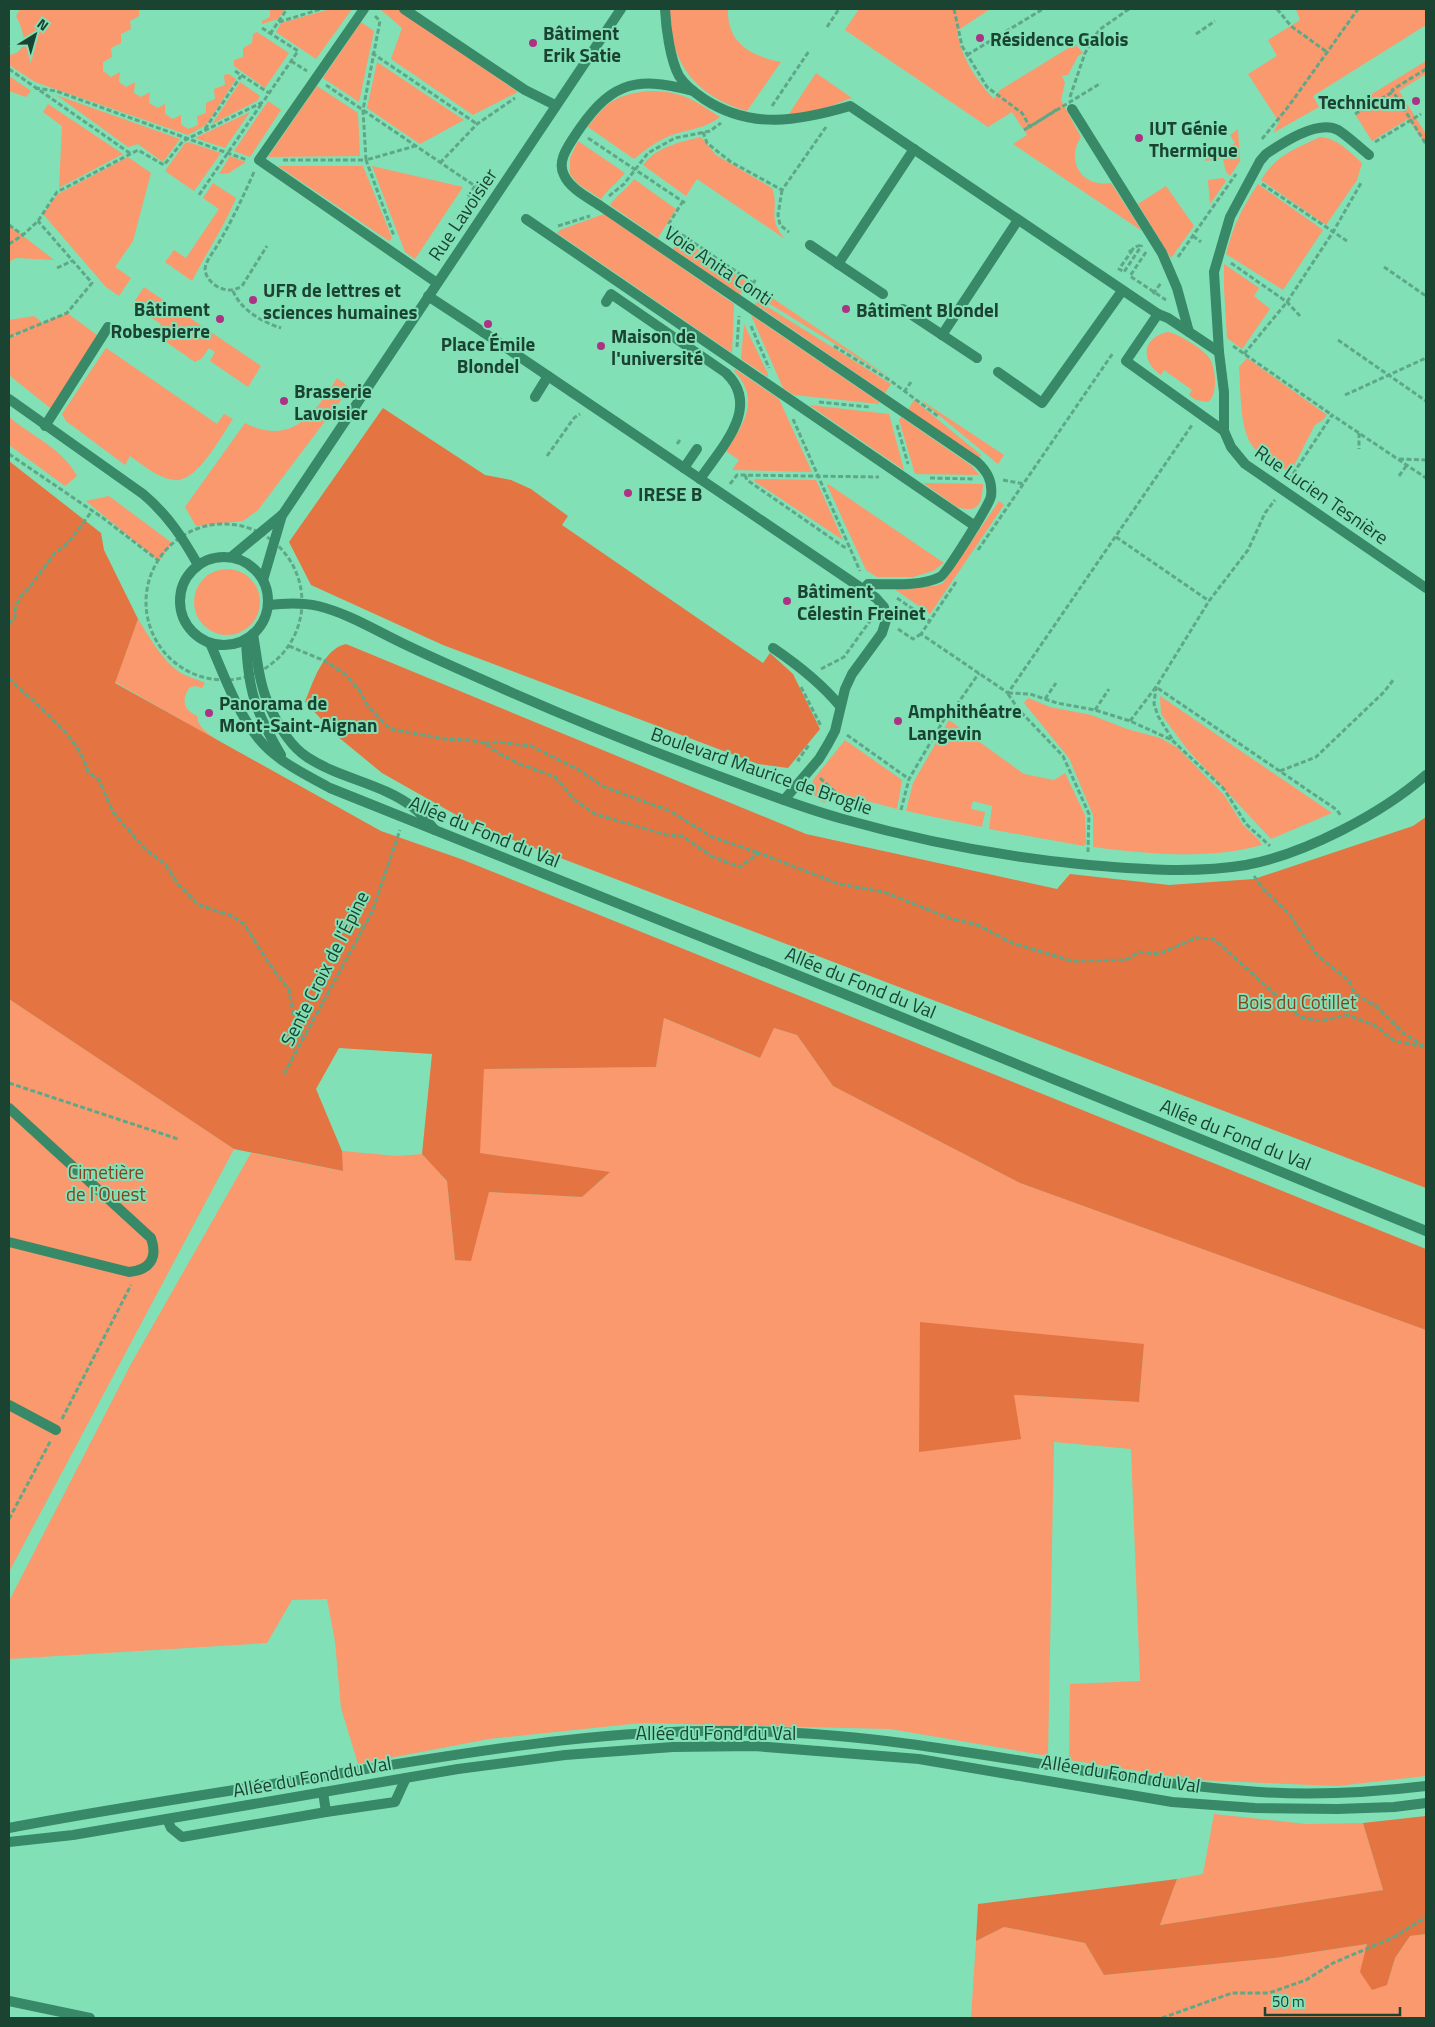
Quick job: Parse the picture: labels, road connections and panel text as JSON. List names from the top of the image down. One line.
{"streets":{"street":["Rue Lavoisier","Voie Anita Conti","Rue Lucien Tesnière","Boulevard Maurice de Broglie","Allée du Fond du Val"],"path":["Sente Croix de l'Épine"]},"crossings":[["Rue Lavoisier","Boulevard Maurice de Broglie"],["Rue Lavoisier","Allée du Fond du Val"],["Boulevard Maurice de Broglie","Allée du Fond du Val"],["Allée du Fond du Val","Sente Croix de l'Épine"]],"parks":["Bois du Cotillet","Cimetière de l'Ouest"],"places":["Résidence Galois","Bâtiment Erik Satie","Technicum","IUT Génie Thermique","UFR de lettres et sciences humaines","Bâtiment Blondel","Bâtiment Robespierre","Place Émile Blondel","Maison de l'université","Brasserie Lavoisier","IRESE B","Bâtiment Célestin Freinet","Panorama de Mont-Saint-Aignan","Amphithéatre Langevin"],"scale_bar":"50 m","north":"top right"}
